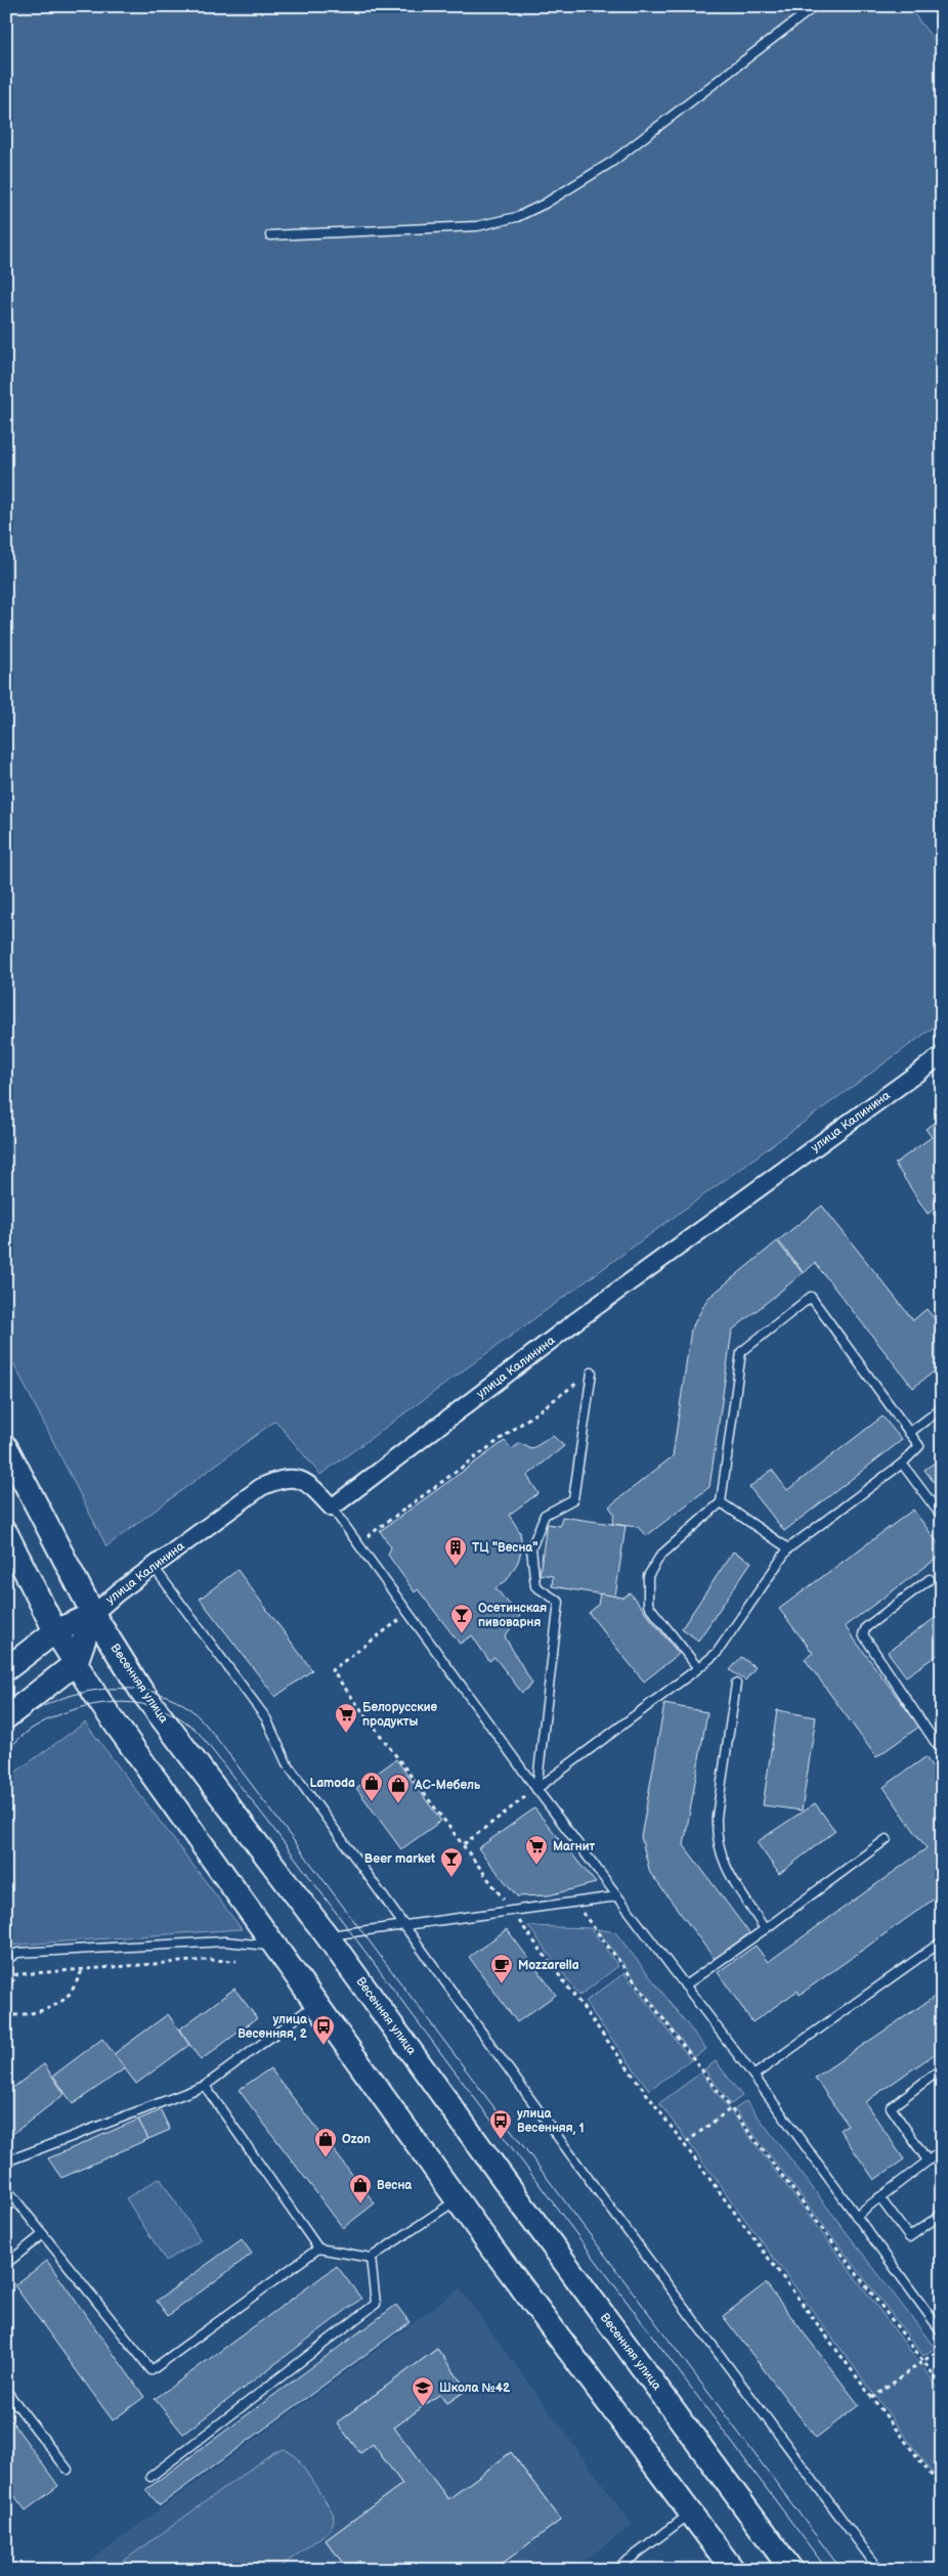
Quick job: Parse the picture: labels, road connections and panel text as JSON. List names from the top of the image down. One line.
{"streets":{"street":["улица Калинина","Весенняя улица"]},"crossings":[["улица Калинина","Весенняя улица"]],"places":{"building":["ТЦ \"Весна\""],"bar":["Осетинская пивоварня","Beer market"],"supermarket":["Белорусские продукты","Магнит"],"shop":["Lamoda","АС-Мебель","Ozon","Весна"],"cafe":["Mozzarella"],"bus stop":["улица Весенняя, 2","улица Весенняя, 1"],"school or university":["Школа №42"]}}
